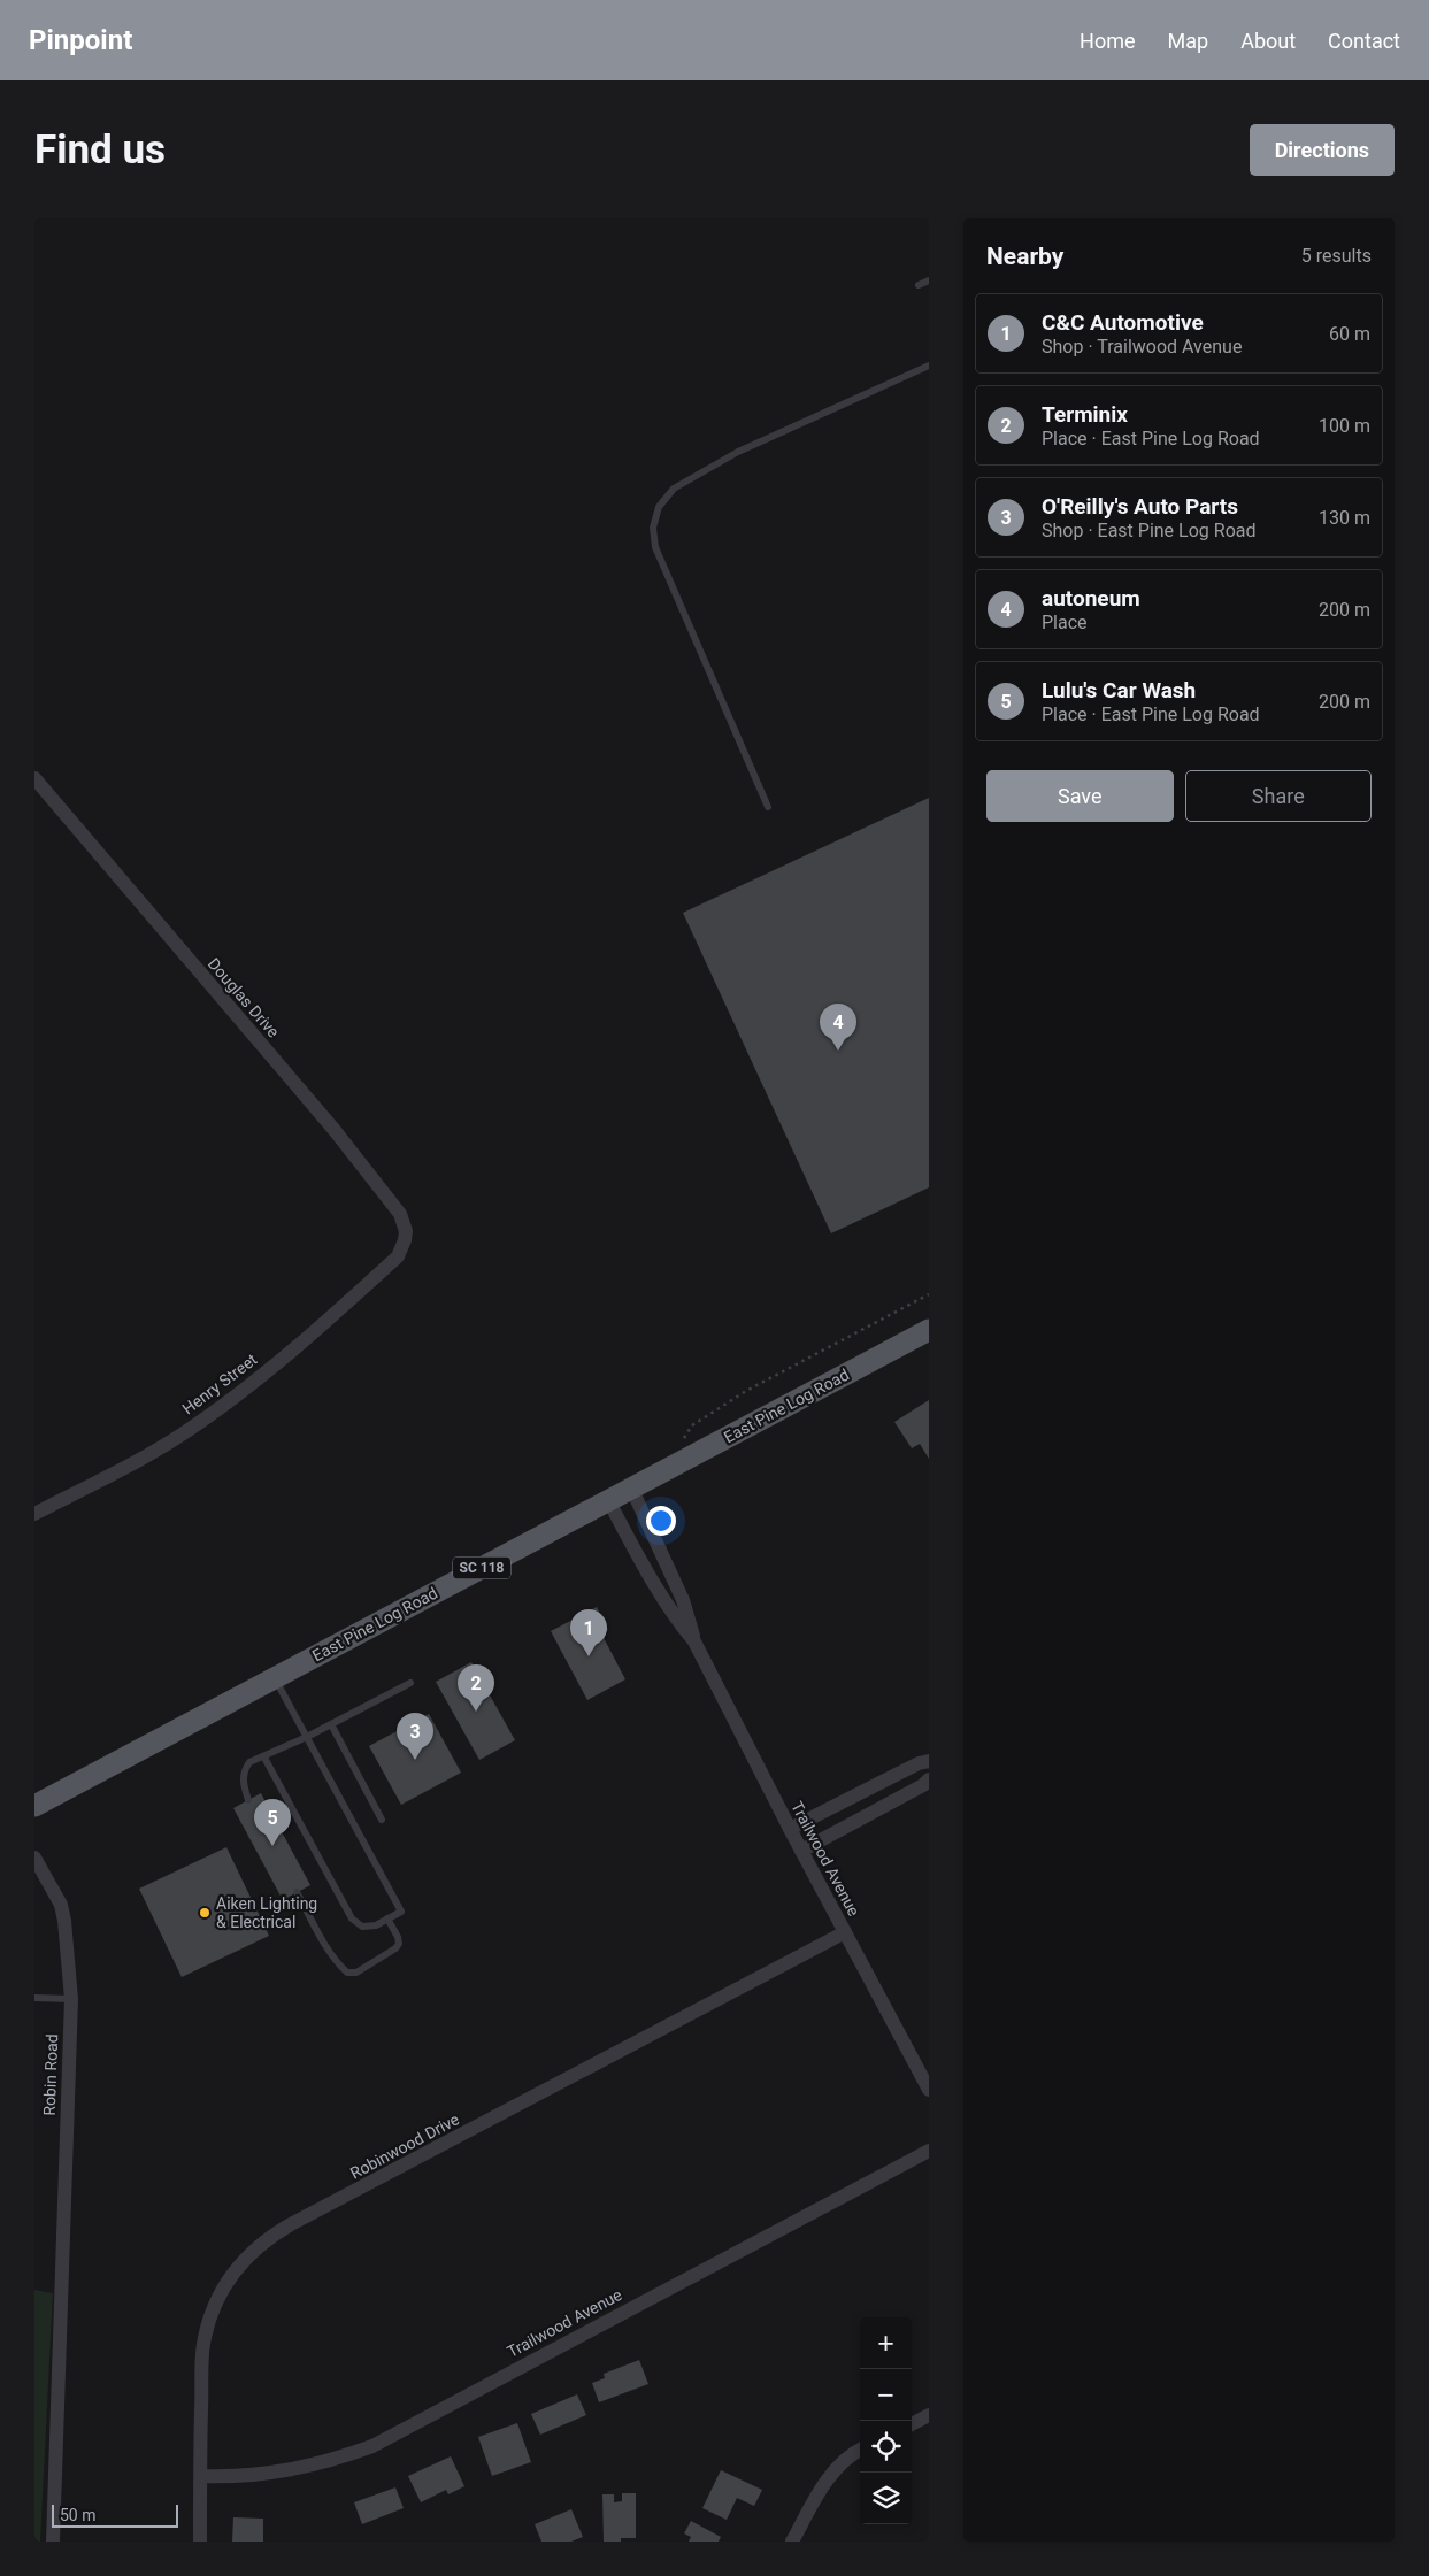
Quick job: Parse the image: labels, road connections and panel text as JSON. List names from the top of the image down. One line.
{"streets":{"main road":["East Pine Log Road","SC 118"],"street":["Douglas Drive","Henry Street","Trailwood Avenue","Robin Road","Robinwood Drive"]},"crossings":[["Douglas Drive","Henry Street"],["East Pine Log Road","Trailwood Avenue"],["Trailwood Avenue","Robinwood Drive"]],"places":["Aiken Lighting & Electrical"],"scale_bar":"50 m","page":{"header":"Pinpoint","nav":["Home","Map","About","Contact"],"buttons":["Directions",["Save","Share"]],"title":"Find us","heading":["Nearby","5 results"],"list":[{"mark":"1","name":"C&C Automotive","note":"Shop · Trailwood Avenue","value":"60 m"},{"mark":"2","name":"Terminix","note":"Place · East Pine Log Road","value":"100 m"},{"mark":"3","name":"O'Reilly's Auto Parts","note":"Shop · East Pine Log Road","value":"130 m"},{"mark":"4","name":"autoneum","note":"Place","value":"200 m"},{"mark":"5","name":"Lulu's Car Wash","note":"Place · East Pine Log Road","value":"200 m"}],"pins":["4","1","2","3","5"],"map_buttons":["+","−"],"scale":"50 m"}}
